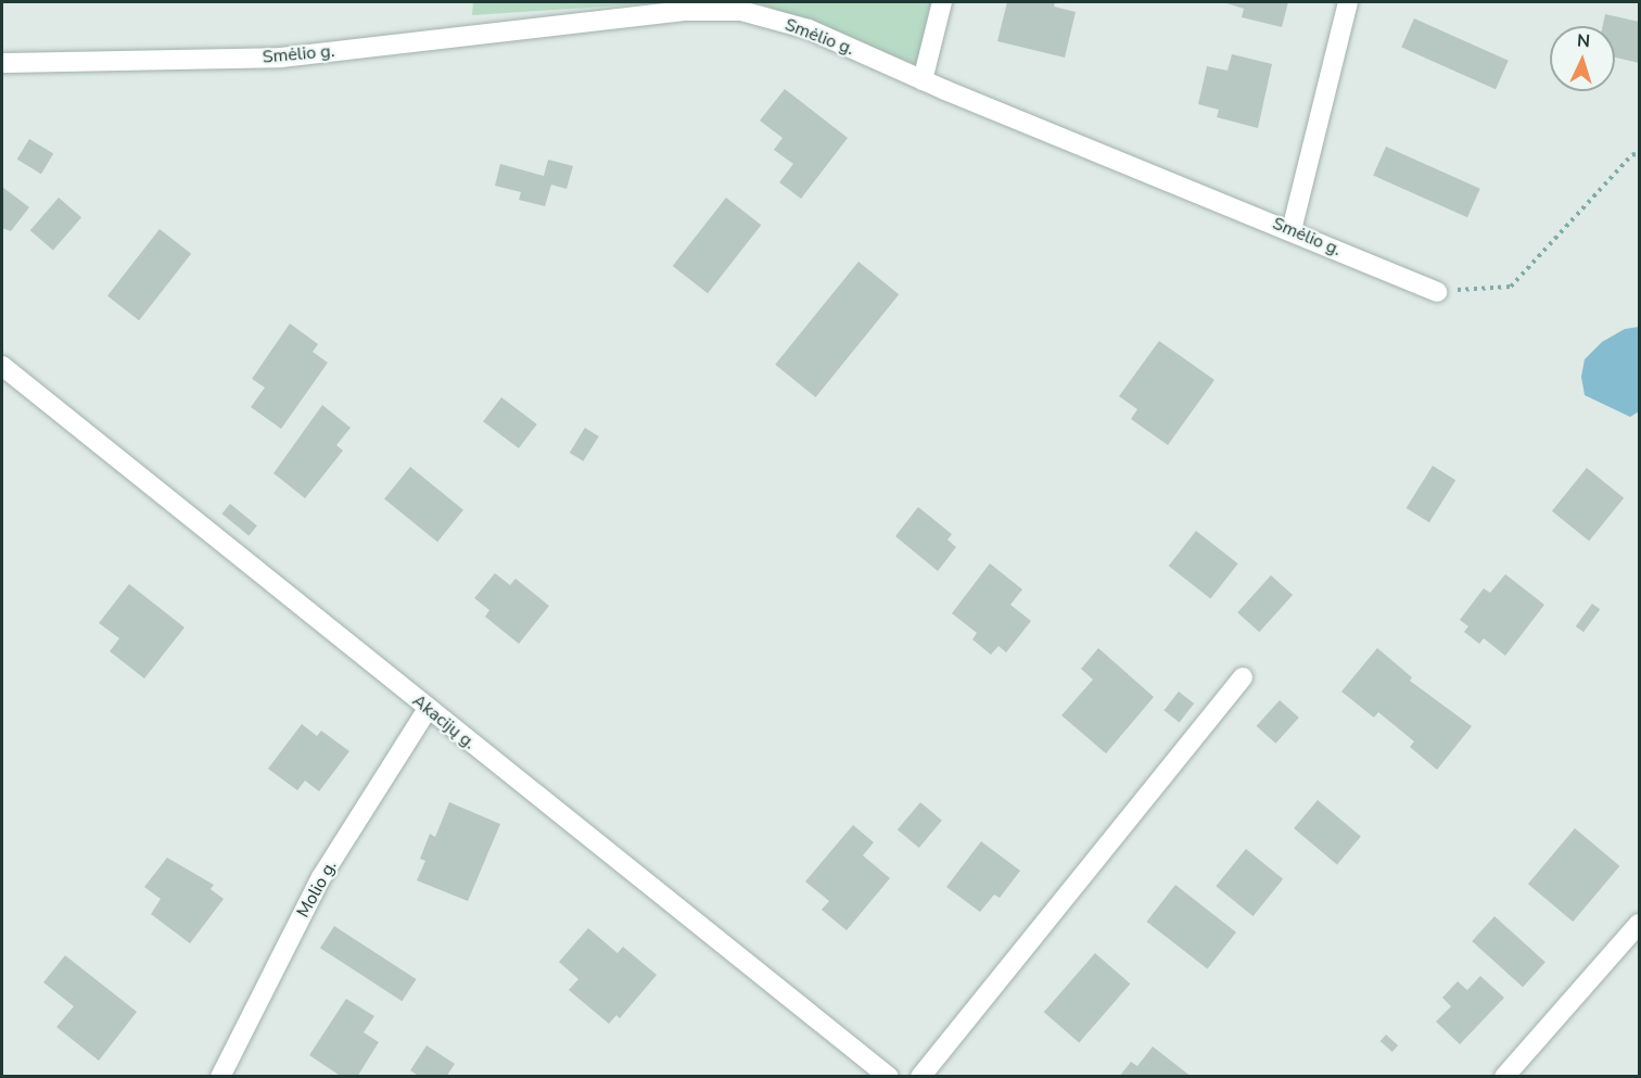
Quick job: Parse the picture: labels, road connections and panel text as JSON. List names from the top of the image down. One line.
{"streets":{"street":["Smėlio g.","Akacijų g.","Molio g."]},"crossings":[["Akacijų g.","Molio g."]],"north":"top"}
